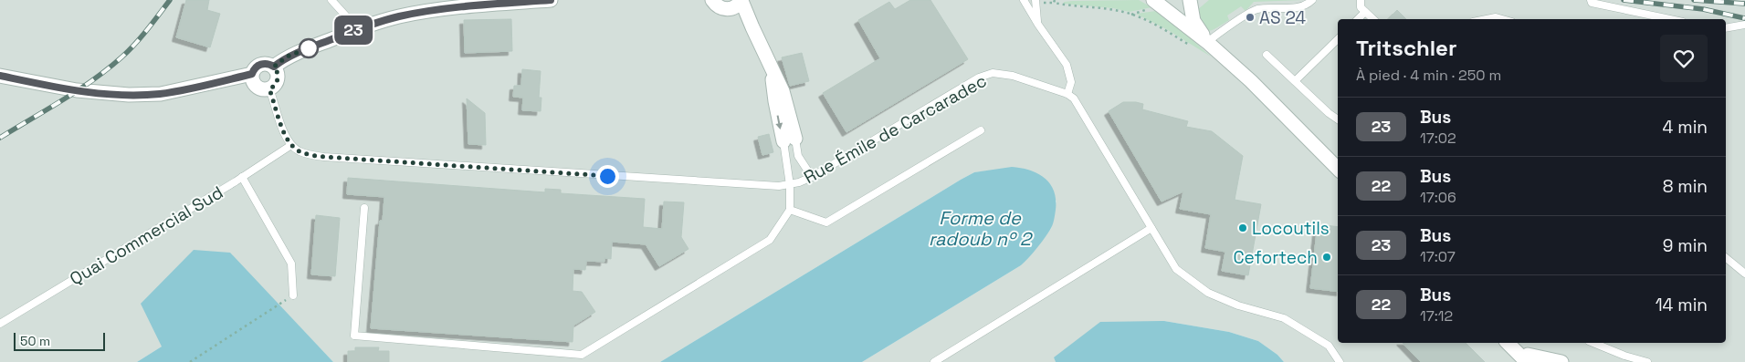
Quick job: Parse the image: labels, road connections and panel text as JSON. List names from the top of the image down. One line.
{"streets":{"lane":["Rue Émile de Carcaradec","Quai Commercial Sud"]},"crossings":[["Rue Émile de Carcaradec","Quai Commercial Sud"]],"water":["Forme de radoub nº 2"],"places":["AS 24","Locoutils","Cefortech"],"lines":["bus line 23"],"scale_bar":"50 m","page":{"on_map":"23","heading":["Tritschler","À pied · 4 min · 250 m"],"list":[{"mark":"23","name":"Bus","note":"17:02","value":"4 min"},{"mark":"22","name":"Bus","note":"17:06","value":"8 min"},{"mark":"23","name":"Bus","note":"17:07","value":"9 min"},{"mark":"22","name":"Bus","note":"17:12","value":"14 min"}],"scale":"50 m"}}
